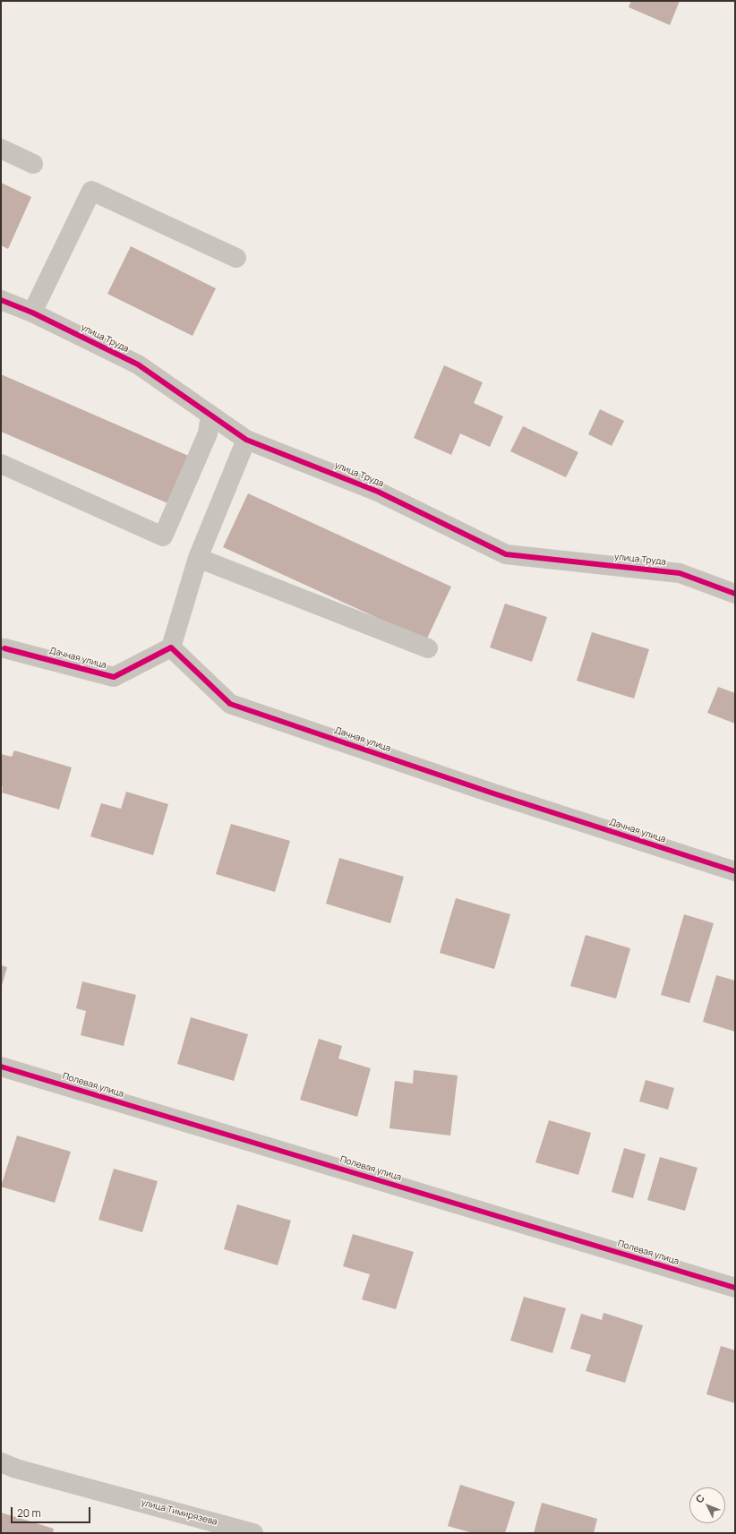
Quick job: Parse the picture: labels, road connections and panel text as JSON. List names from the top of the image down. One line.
{"streets":{"street":["улица Труда","Дачная улица","Полевая улица","улица Тимирязева"]},"scale_bar":"20 m","north":"top left"}
